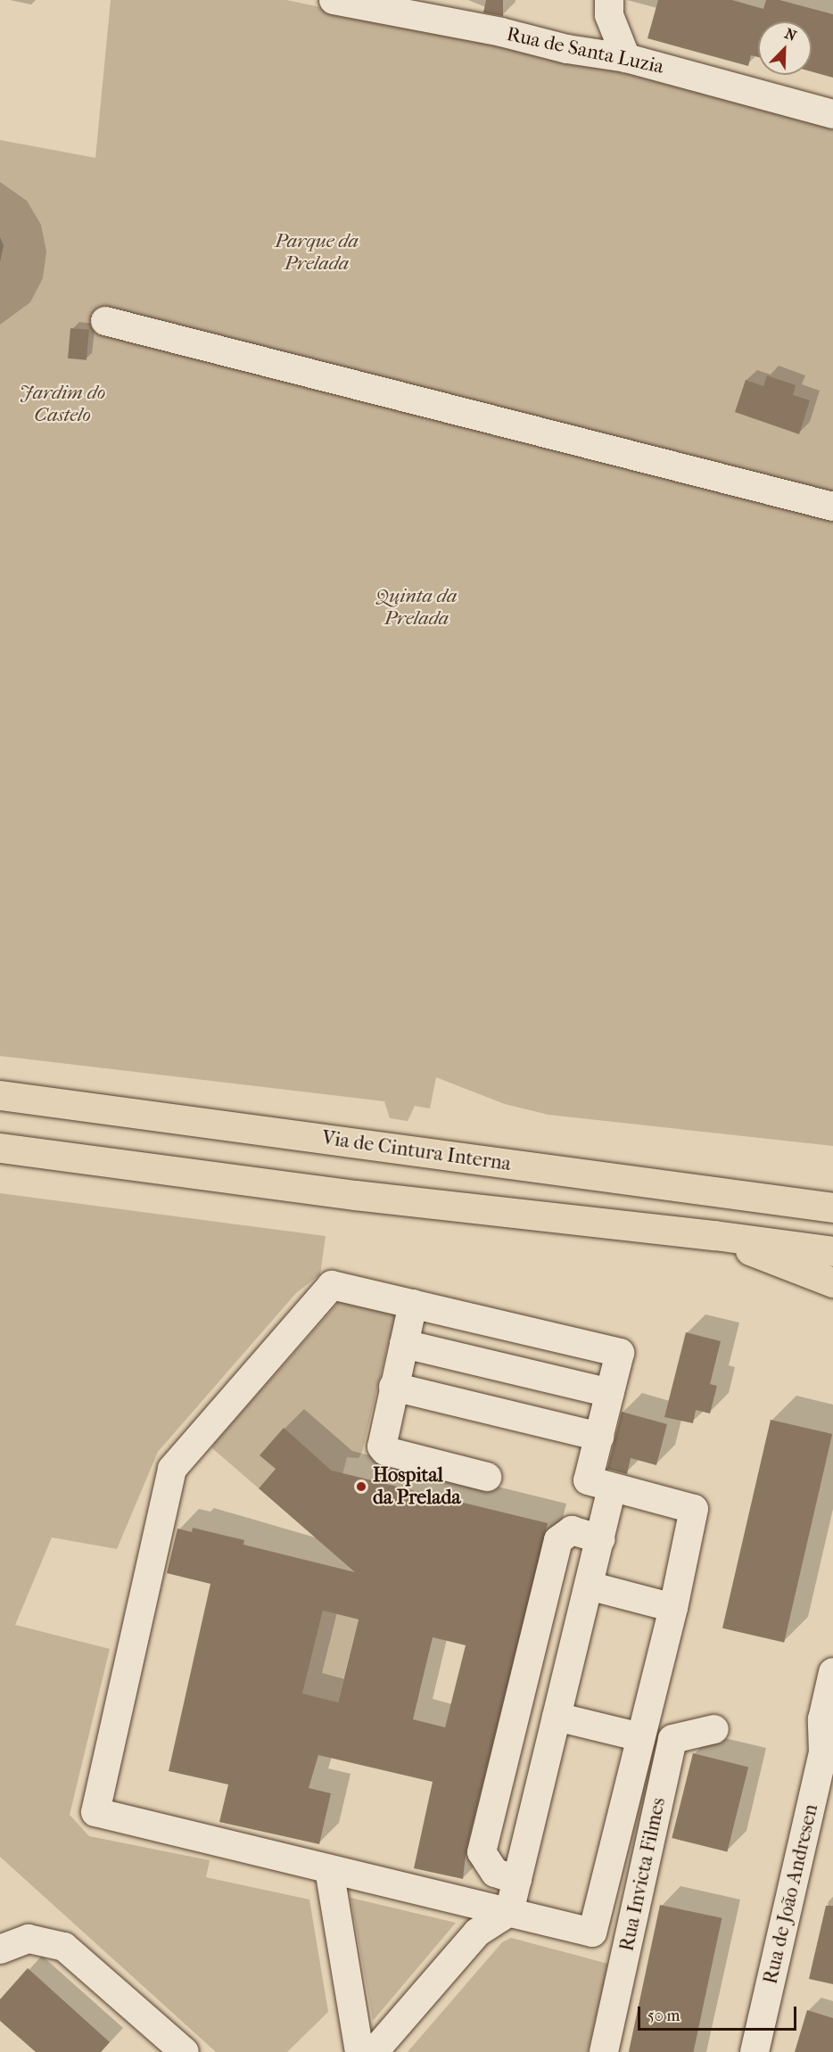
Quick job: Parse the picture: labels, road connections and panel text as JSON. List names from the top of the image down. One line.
{"streets":{"highway":["Via de Cintura Interna"],"street":["Rua de Santa Luzia","Rua Invicta Filmes","Rua de João Andresen"]},"parks":["Parque da Prelada","Jardim do Castelo","Quinta da Prelada"],"places":["Hospital da Prelada"],"scale_bar":"50 m","north":"top right"}
